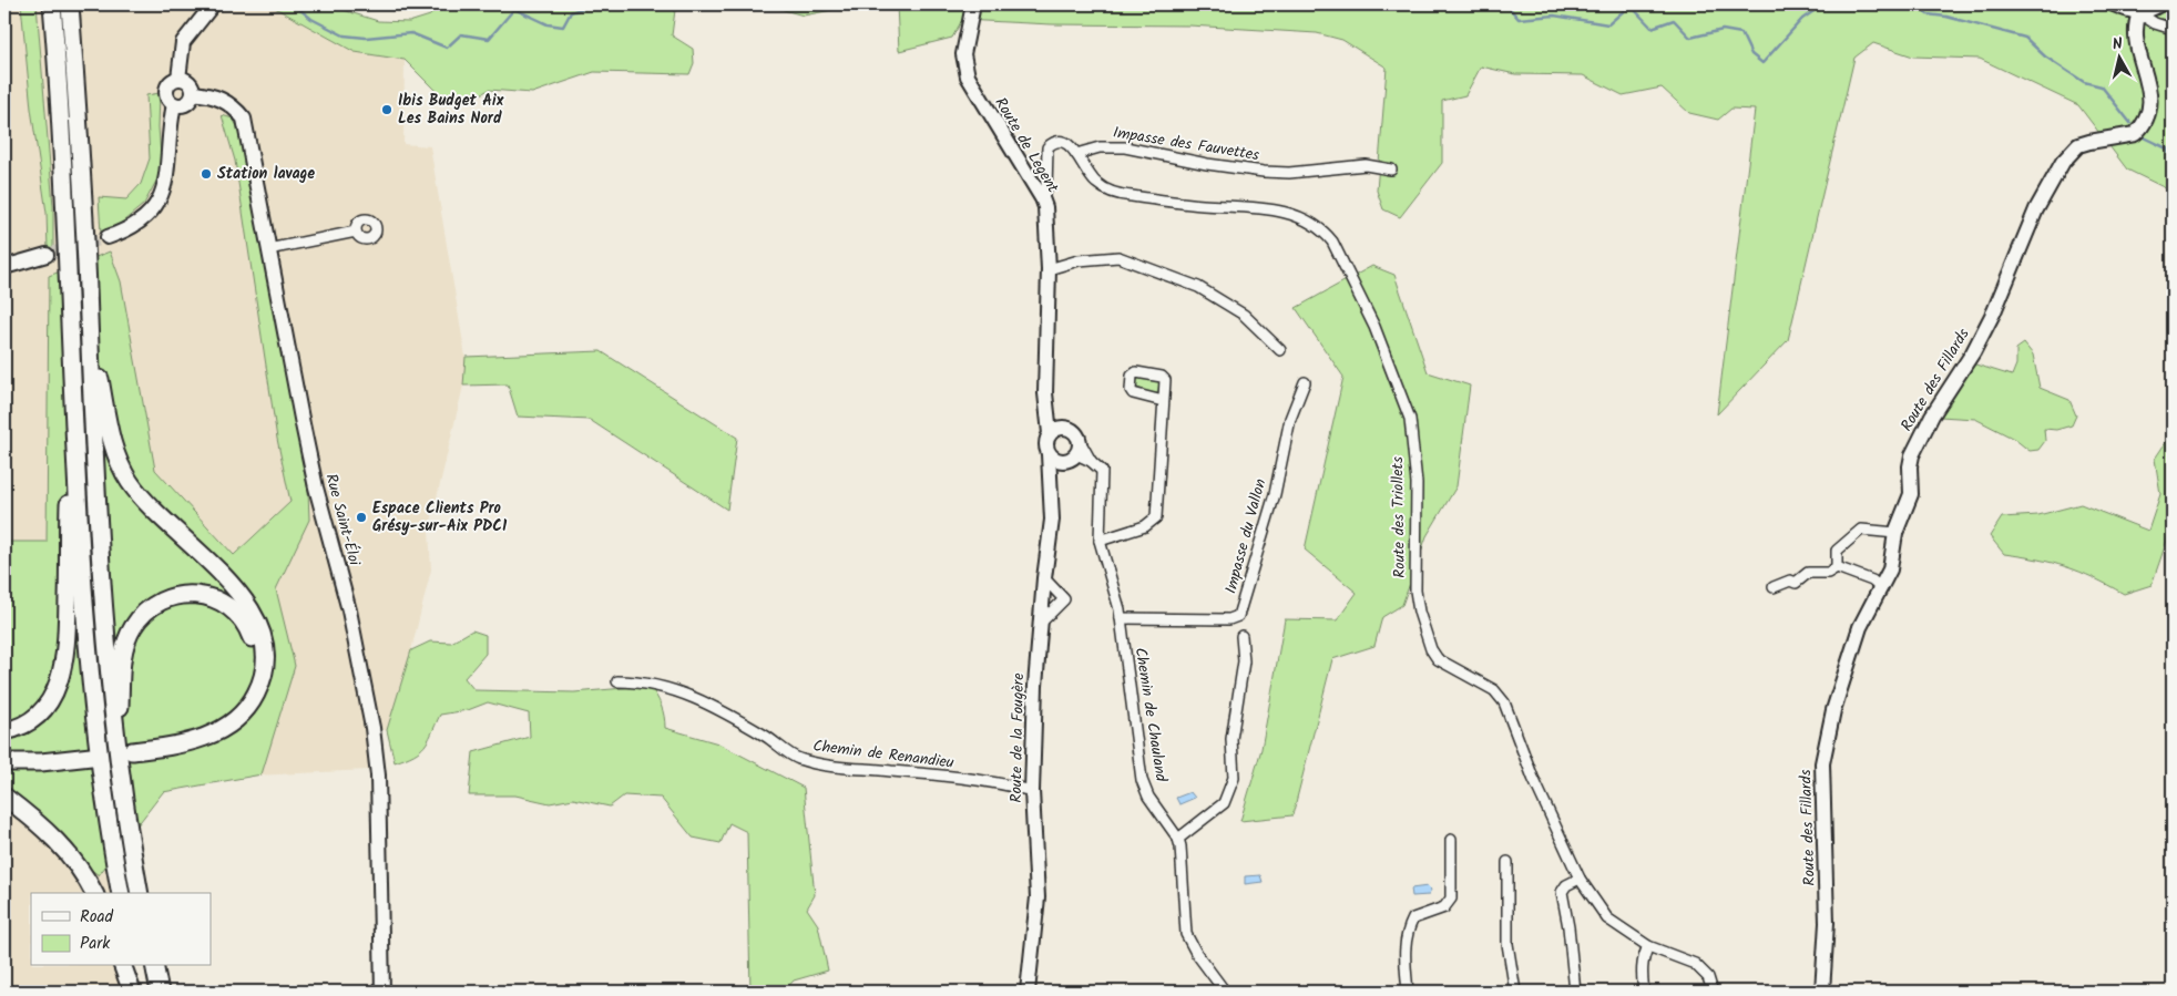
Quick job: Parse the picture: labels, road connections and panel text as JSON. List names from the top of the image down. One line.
{"streets":{"street":["Impasse des Fauvettes","Route de Legent","Route des Fillards","Route des Triollets","Rue Saint-Éloi","Impasse du Vallon","Chemin de Chauland","Route de la Fougère","Chemin de Renandieu"]},"crossings":[["Impasse des Fauvettes","Route des Triollets"],["Route de Legent","Chemin de Chauland"],["Route de Legent","Route de la Fougère"],["Impasse du Vallon","Chemin de Chauland"],["Chemin de Chauland","Route de la Fougère"],["Route de la Fougère","Chemin de Renandieu"]],"places":["Ibis Budget Aix Les Bains Nord","Station lavage","Espace Clients Pro Grésy-sur-Aix PDC1"],"legend":["Road","Park"],"north":"top"}
